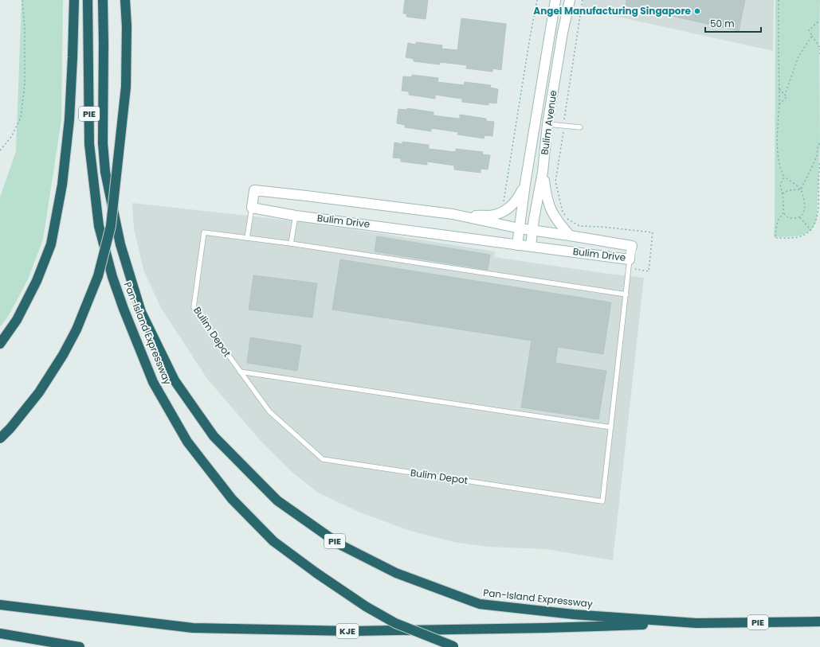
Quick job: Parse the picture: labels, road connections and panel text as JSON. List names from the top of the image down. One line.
{"streets":{"highway":["PIE","Pan-Island Expressway","KJE"],"street":["Bulim Avenue","Bulim Drive"],"lane":["Bulim Depot"]},"crossings":[["Bulim Avenue","Bulim Drive"],["Bulim Drive","Bulim Depot"],["Pan-Island Expressway","KJE"]],"places":["Angel Manufacturing Singapore"],"scale_bar":"50 m"}
